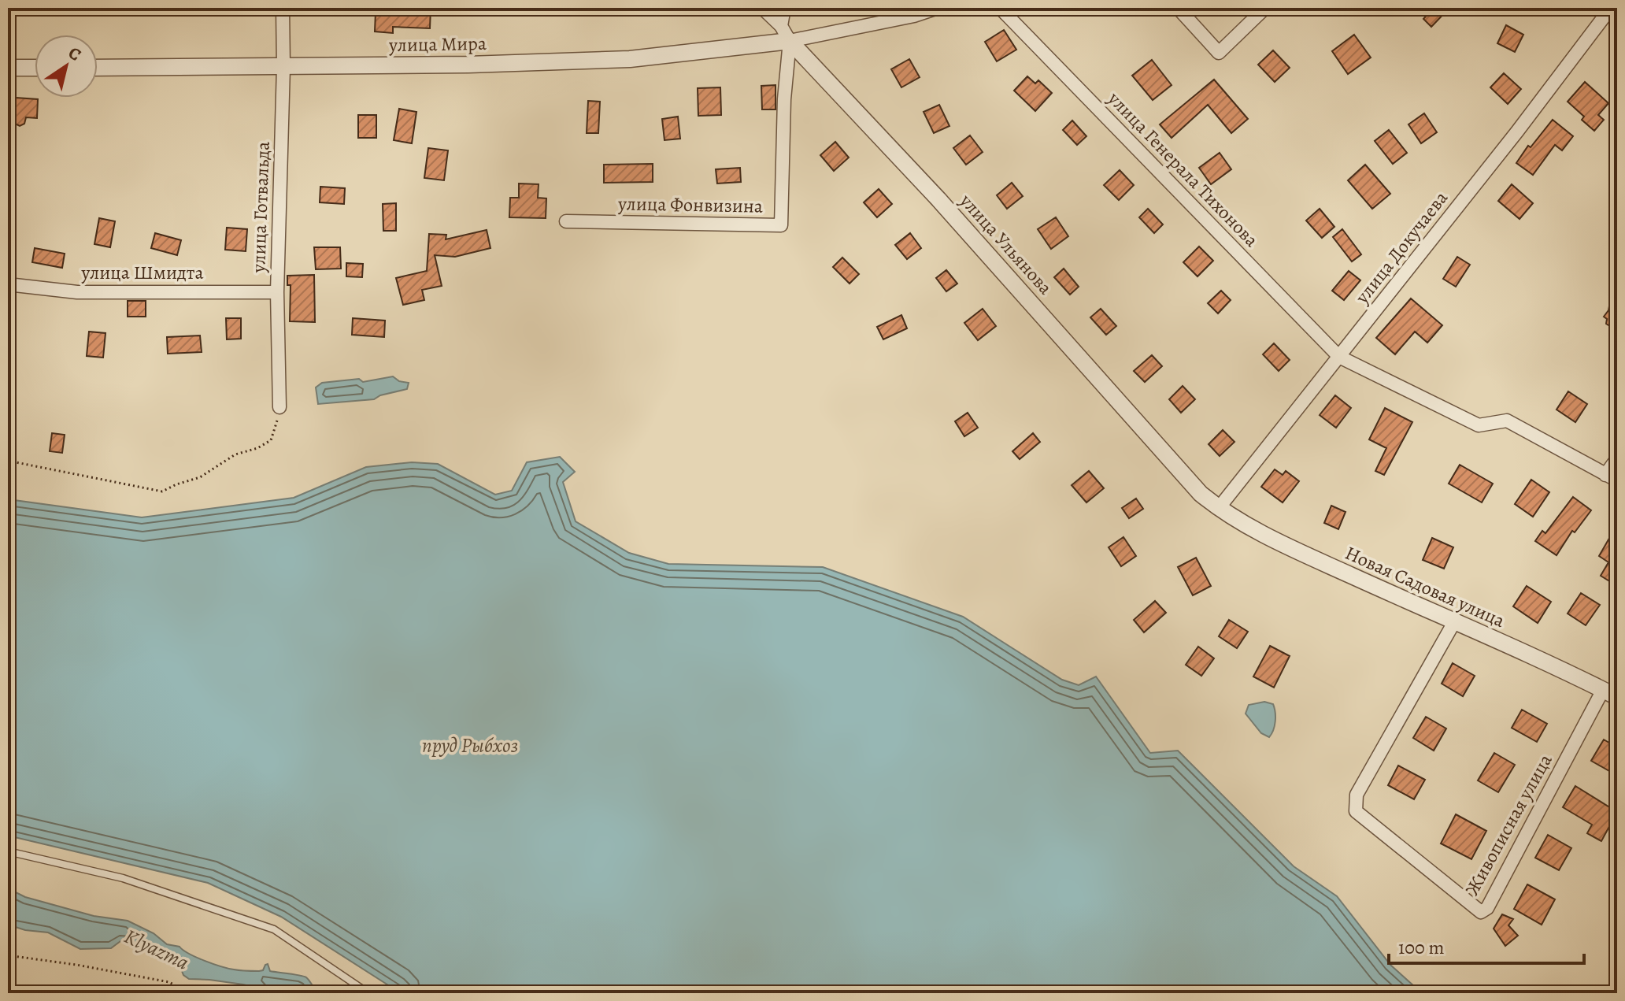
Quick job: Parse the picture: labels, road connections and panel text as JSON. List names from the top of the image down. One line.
{"streets":{"street":["улица Мира","улица Генерала Тихонова","улица Фонвизина","улица Готвальда","улица Ульянова","улица Докучаева","улица Шмидта","Новая Садовая улица","Живописная улица"]},"crossings":[["улица Мира","улица Фонвизина"],["улица Мира","улица Готвальда"],["улица Мира","улица Ульянова"],["улица Генерала Тихонова","улица Докучаева"],["улица Фонвизина","улица Ульянова"],["улица Готвальда","улица Шмидта"],["улица Ульянова","улица Докучаева"],["улица Ульянова","Новая Садовая улица"],["улица Докучаева","Новая Садовая улица"],["Новая Садовая улица","Живописная улица"]],"water":["пруд Рыбхоз","Klyazma"],"scale_bar":"100 m","north":"top right"}
